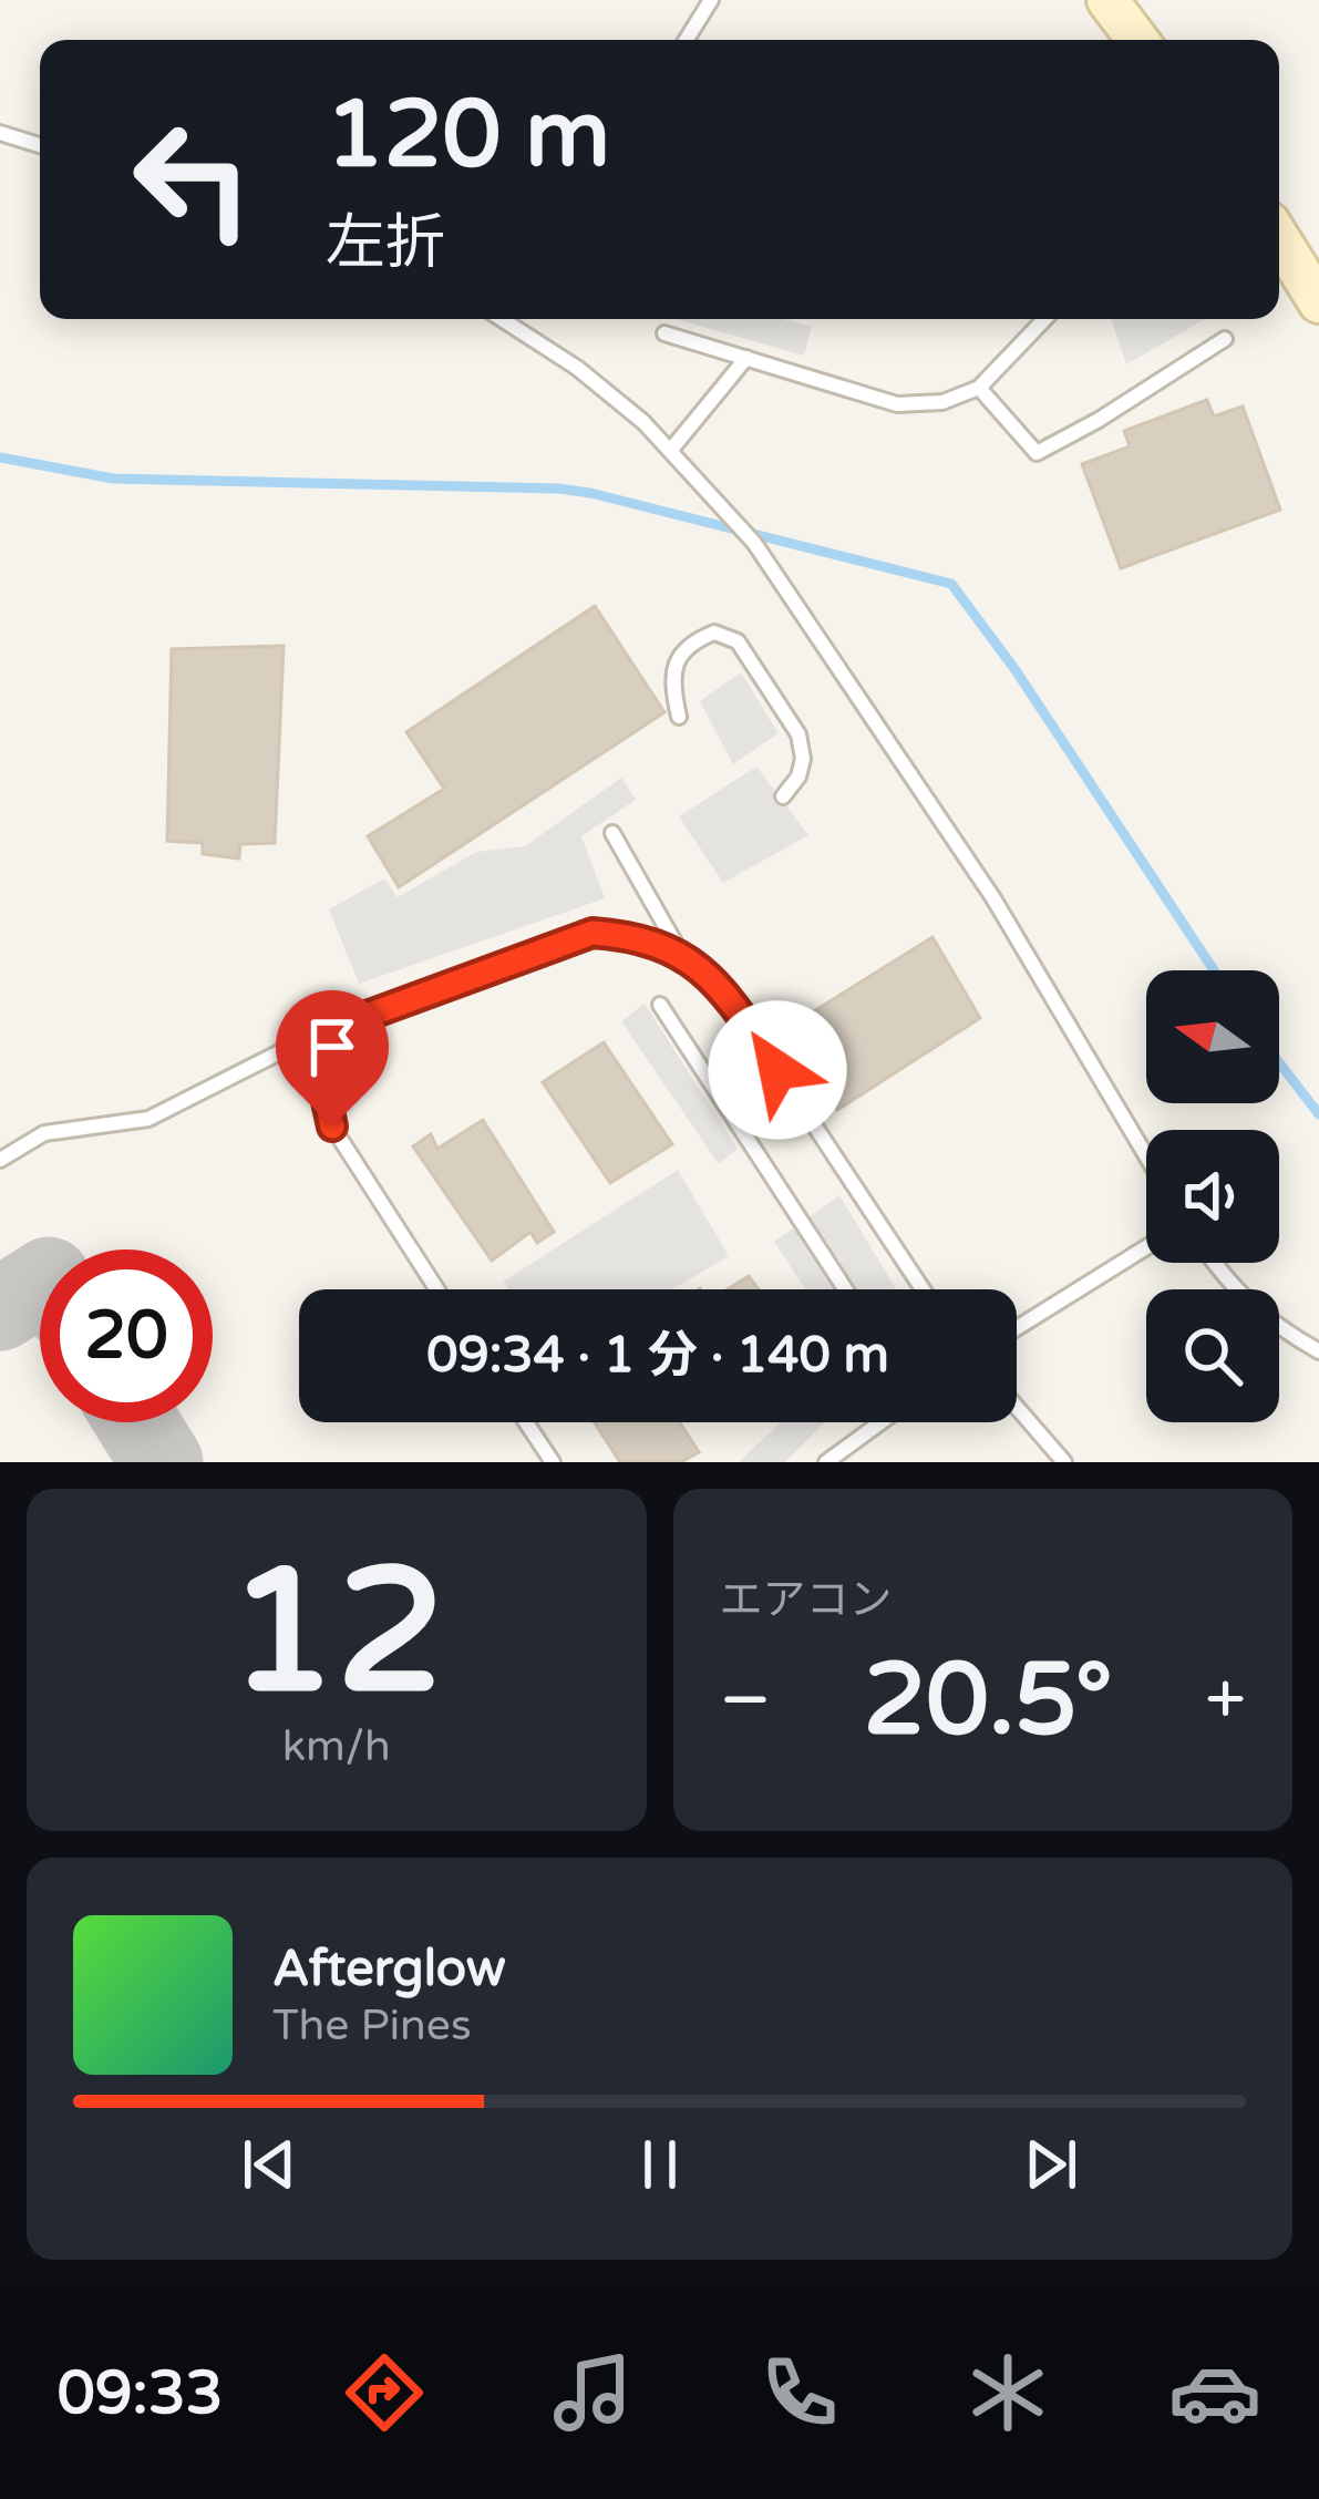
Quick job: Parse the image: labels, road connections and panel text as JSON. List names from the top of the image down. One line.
{"north":"left","page":{"turn":["120 m","左折"],"limit":"20","trip":"09:34 · 1 分 · 140 m","tile":[["12","km/h"],"エアコン"],"heat":["−","20.5°","+"],"song":["Afterglow","The Pines"],"tabs":"09:33"}}
